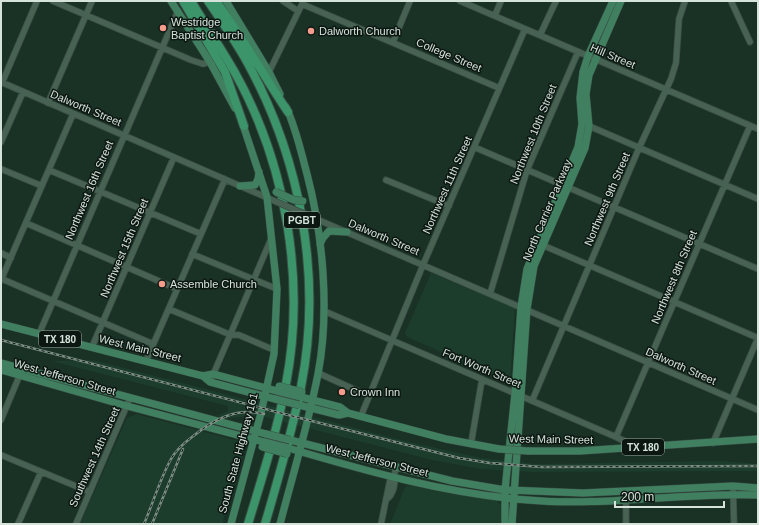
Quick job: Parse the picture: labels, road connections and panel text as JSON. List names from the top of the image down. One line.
{"streets":{"highway":["PGBT"],"main road":["North Carrier Parkway","TX 180","West Main Street","West Jefferson Street","South State Highway 161"],"street":["College Street","Hill Street","Dalworth Street","Northwest 10th Street","Northwest 11th Street","Northwest 16th Street","Northwest 9th Street","Northwest 15th Street","Northwest 8th Street","Fort Worth Street","Southwest 14th Street"]},"crossings":[["College Street","Northwest 11th Street"],["Hill Street","Northwest 10th Street"],["Hill Street","Northwest 11th Street"],["Hill Street","Northwest 9th Street"],["Hill Street","North Carrier Parkway"],["Hill Street","Northwest 8th Street"],["Dalworth Street","Northwest 10th Street"],["Dalworth Street","Northwest 11th Street"],["Dalworth Street","Northwest 16th Street"],["Dalworth Street","Northwest 9th Street"],["Dalworth Street","North Carrier Parkway"],["Dalworth Street","Northwest 15th Street"],["Dalworth Street","Northwest 8th Street"],["Dalworth Street","South State Highway 161"],["Northwest 11th Street","West Main Street"],["Northwest 11th Street","Fort Worth Street"],["Northwest 16th Street","West Main Street"],["Northwest 16th Street","South State Highway 161"],["Northwest 9th Street","Fort Worth Street"],["North Carrier Parkway","Fort Worth Street"],["Northwest 15th Street","West Main Street"],["Northwest 8th Street","Fort Worth Street"],["West Main Street","Fort Worth Street"],["West Main Street","South State Highway 161"],["West Jefferson Street","South State Highway 161"],["West Jefferson Street","Southwest 14th Street"]],"places":["Westridge Baptist Church","Dalworth Church","Assemble Church","Crown Inn"],"scale_bar":"200 m"}
